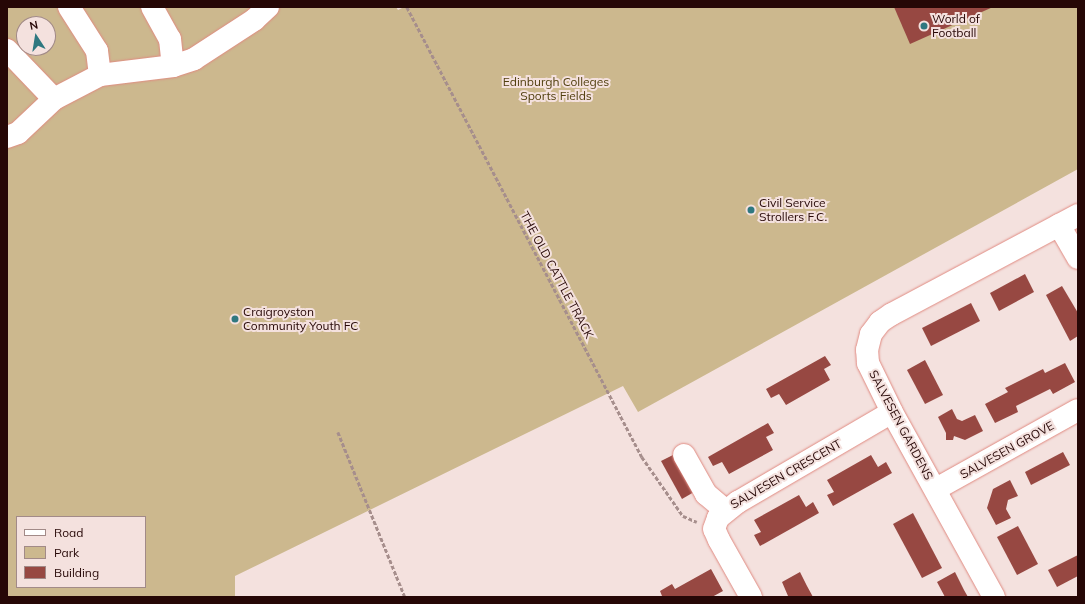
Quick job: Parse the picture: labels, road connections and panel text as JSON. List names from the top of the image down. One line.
{"streets":{"street":["SALVESEN GARDENS","SALVESEN GROVE","SALVESEN CRESCENT"],"path":["THE OLD CATTLE TRACK"]},"crossings":[["THE OLD CATTLE TRACK","SALVESEN CRESCENT"],["SALVESEN GARDENS","SALVESEN GROVE"],["SALVESEN GARDENS","SALVESEN CRESCENT"]],"parks":["Edinburgh Colleges Sports Fields"],"places":["World of Football","Civil Service Strollers F.C.","Craigroyston Community Youth FC"],"legend":["Road","Park","Building"],"north":"top"}
